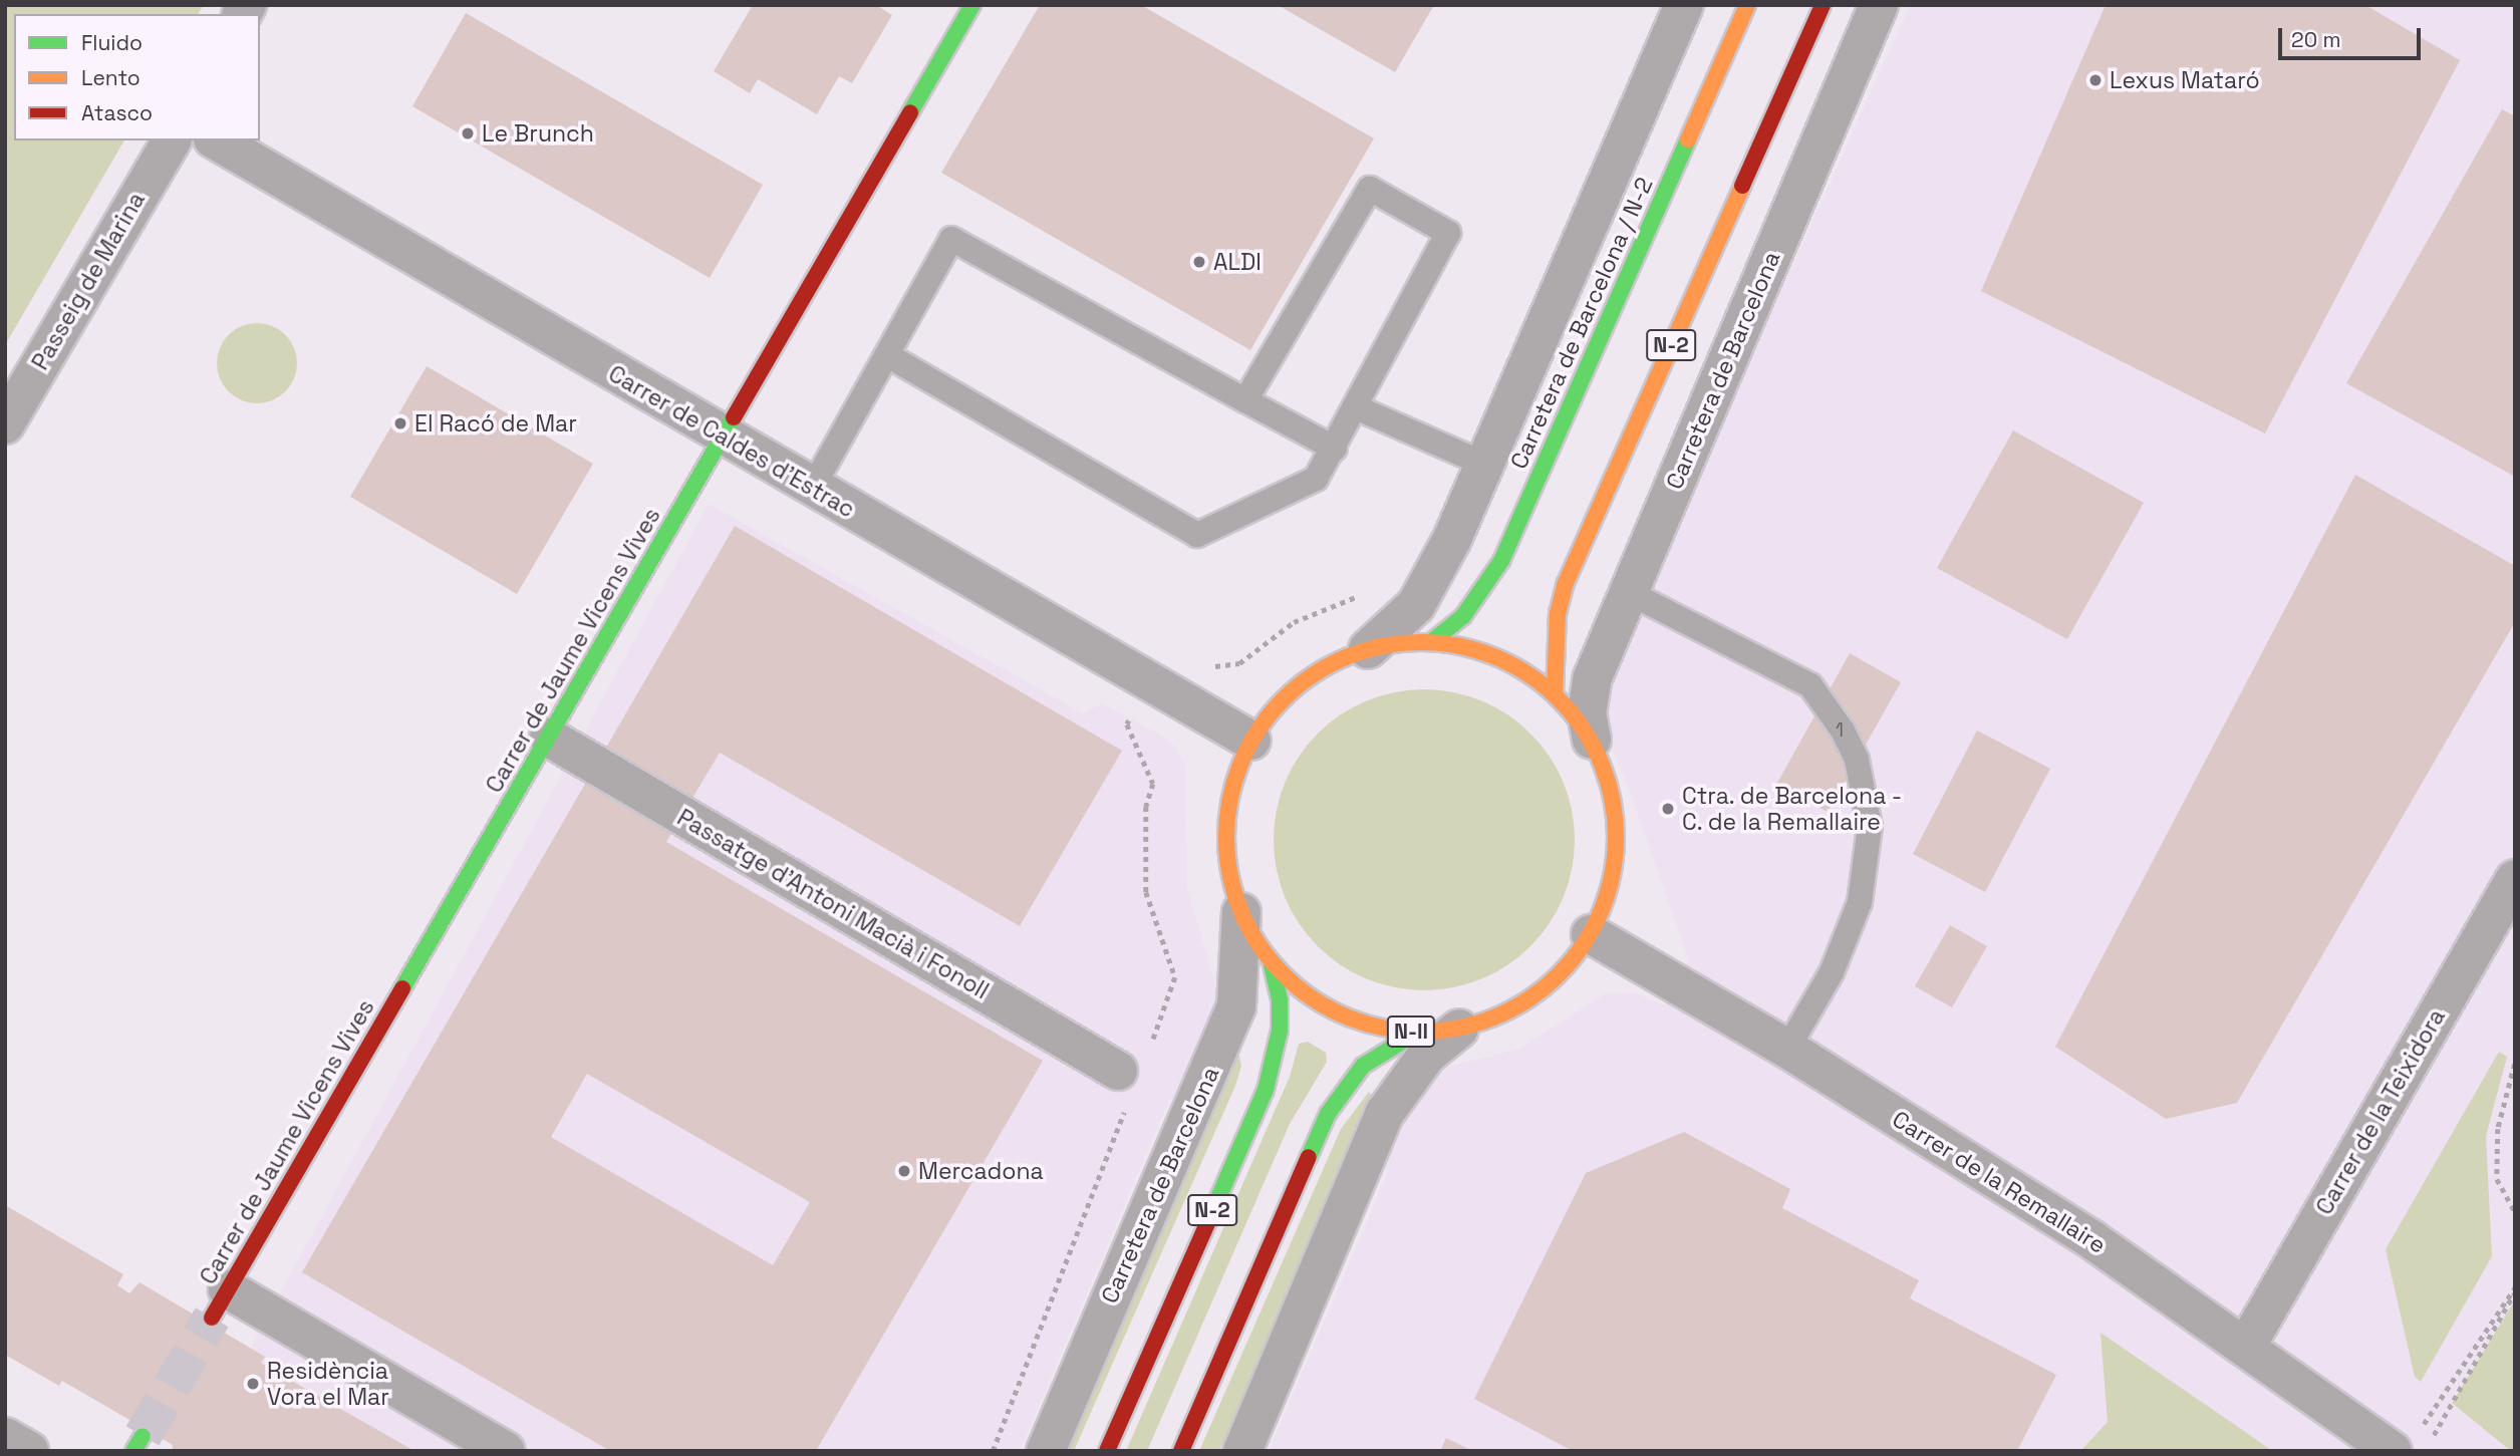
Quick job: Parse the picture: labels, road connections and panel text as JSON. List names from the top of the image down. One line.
{"streets":{"main road":["Carretera de Barcelona / N-2","N-2","Carrer de Jaume Vicens Vives","N-II"],"street":["Passeig de Marina","Carretera de Barcelona","Carrer de Caldes d'Estrac","Passatge d'Antoni Macià i Fonoll","Carrer de la Teixidora","Carrer de la Remallaire"]},"crossings":[["Carretera de Barcelona / N-2","N-II"],["N-2","N-II"],["Carretera de Barcelona","N-II"],["Carrer de Caldes d'Estrac","Carrer de Jaume Vicens Vives"],["Carrer de Caldes d'Estrac","N-II"],["Carrer de Jaume Vicens Vives","Passatge d'Antoni Macià i Fonoll"],["N-II","Carrer de la Remallaire"],["Carrer de la Teixidora","Carrer de la Remallaire"]],"places":["Lexus Mataró","Le Brunch","ALDI","El Racó de Mar","Ctra. de Barcelona - C. de la Remallaire","Mercadona","Residència Vora el Mar"],"house_numbers":["1"],"legend":["Fluido","Lento","Atasco"],"scale_bar":"20 m"}
